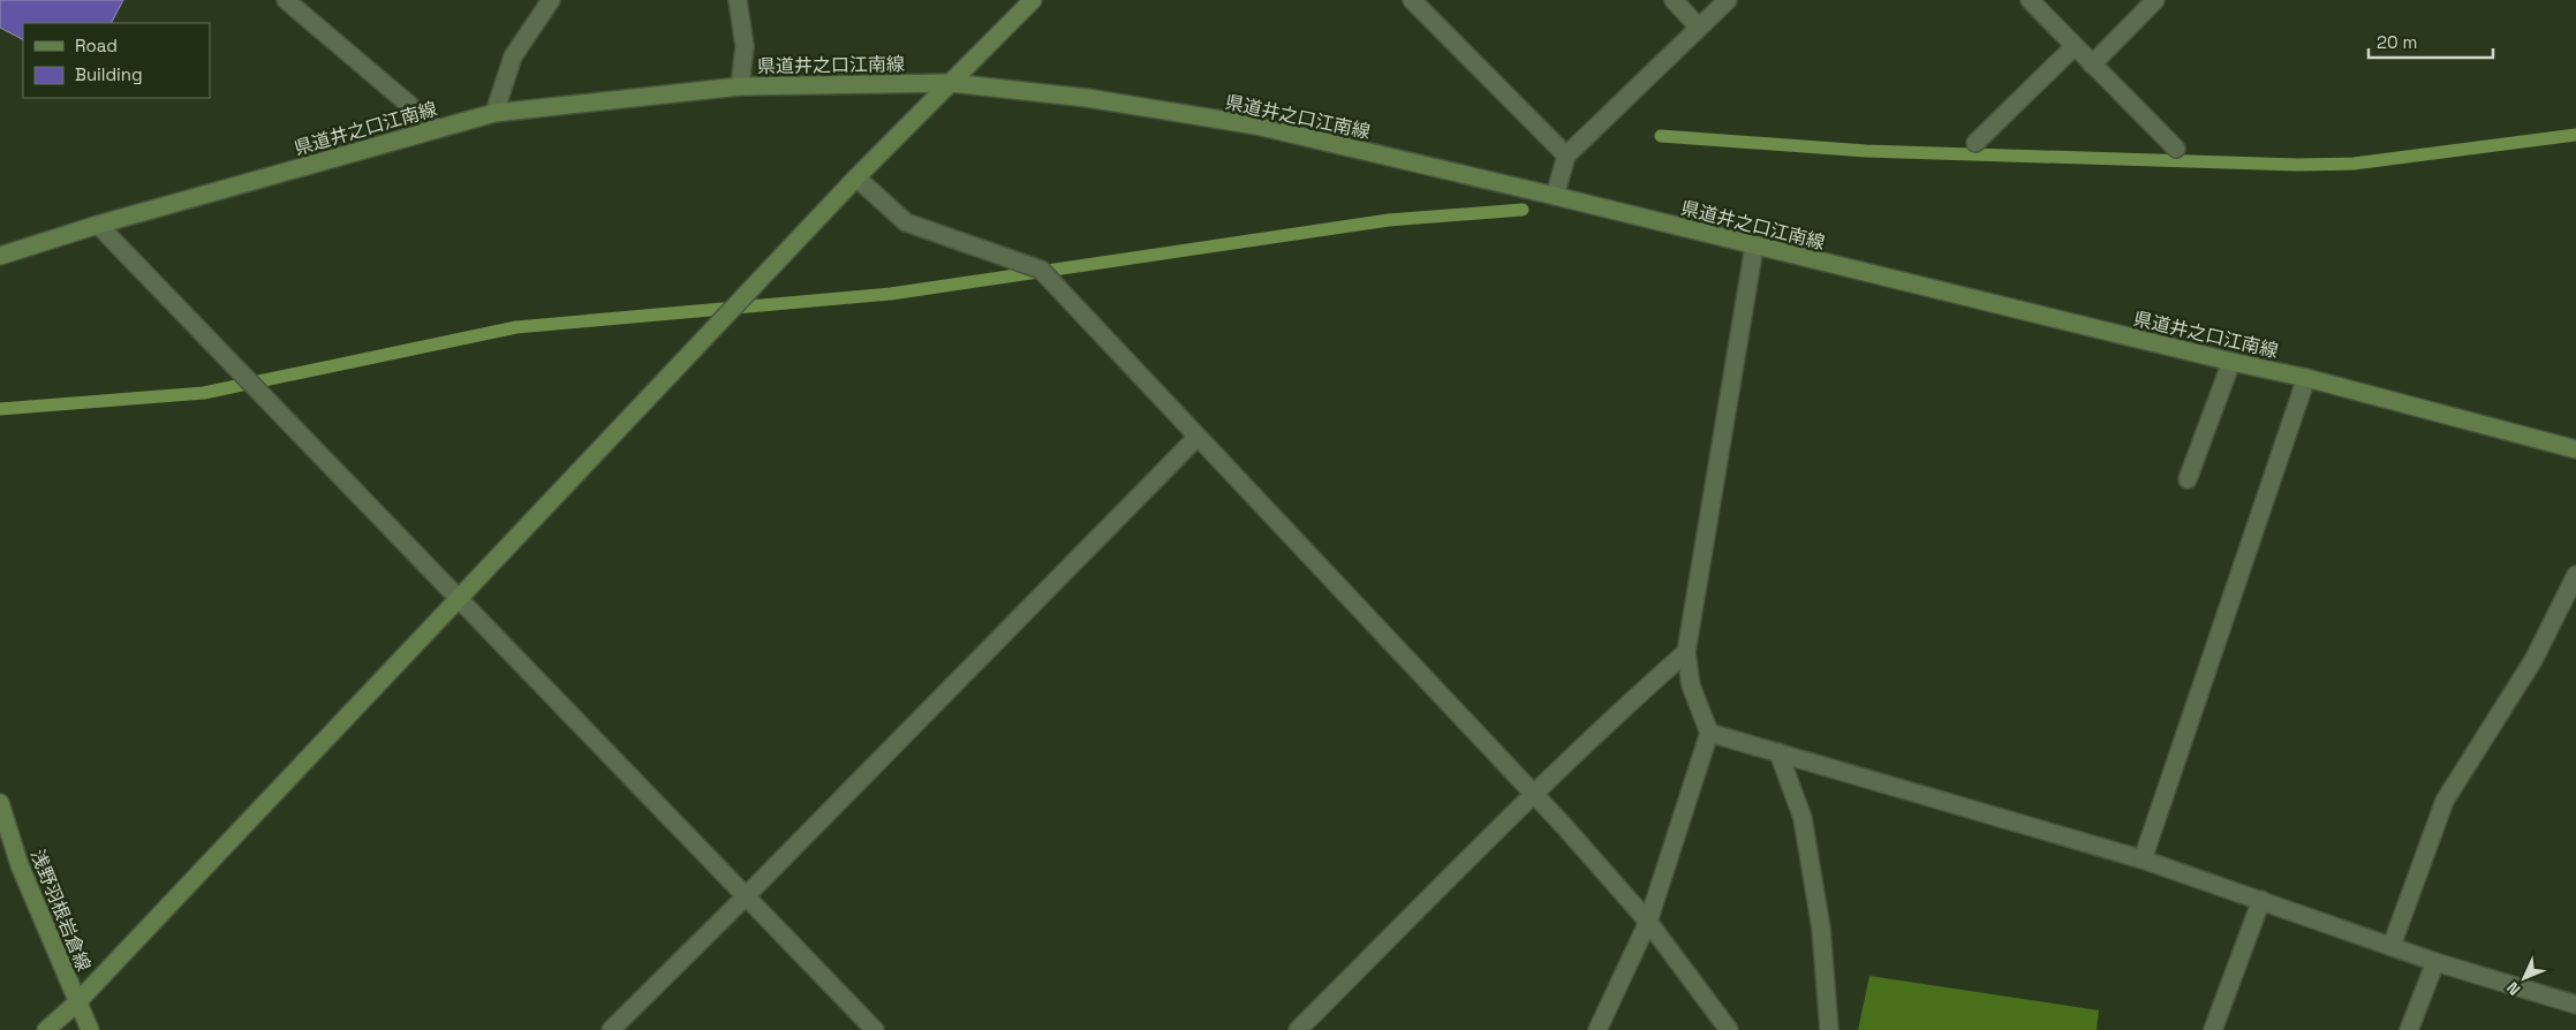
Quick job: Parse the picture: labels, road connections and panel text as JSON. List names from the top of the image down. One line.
{"streets":{"main road":["県道井之口江南線","浅野羽根岩倉線"]},"legend":["Road","Building"],"scale_bar":"20 m","north":"bottom left"}
